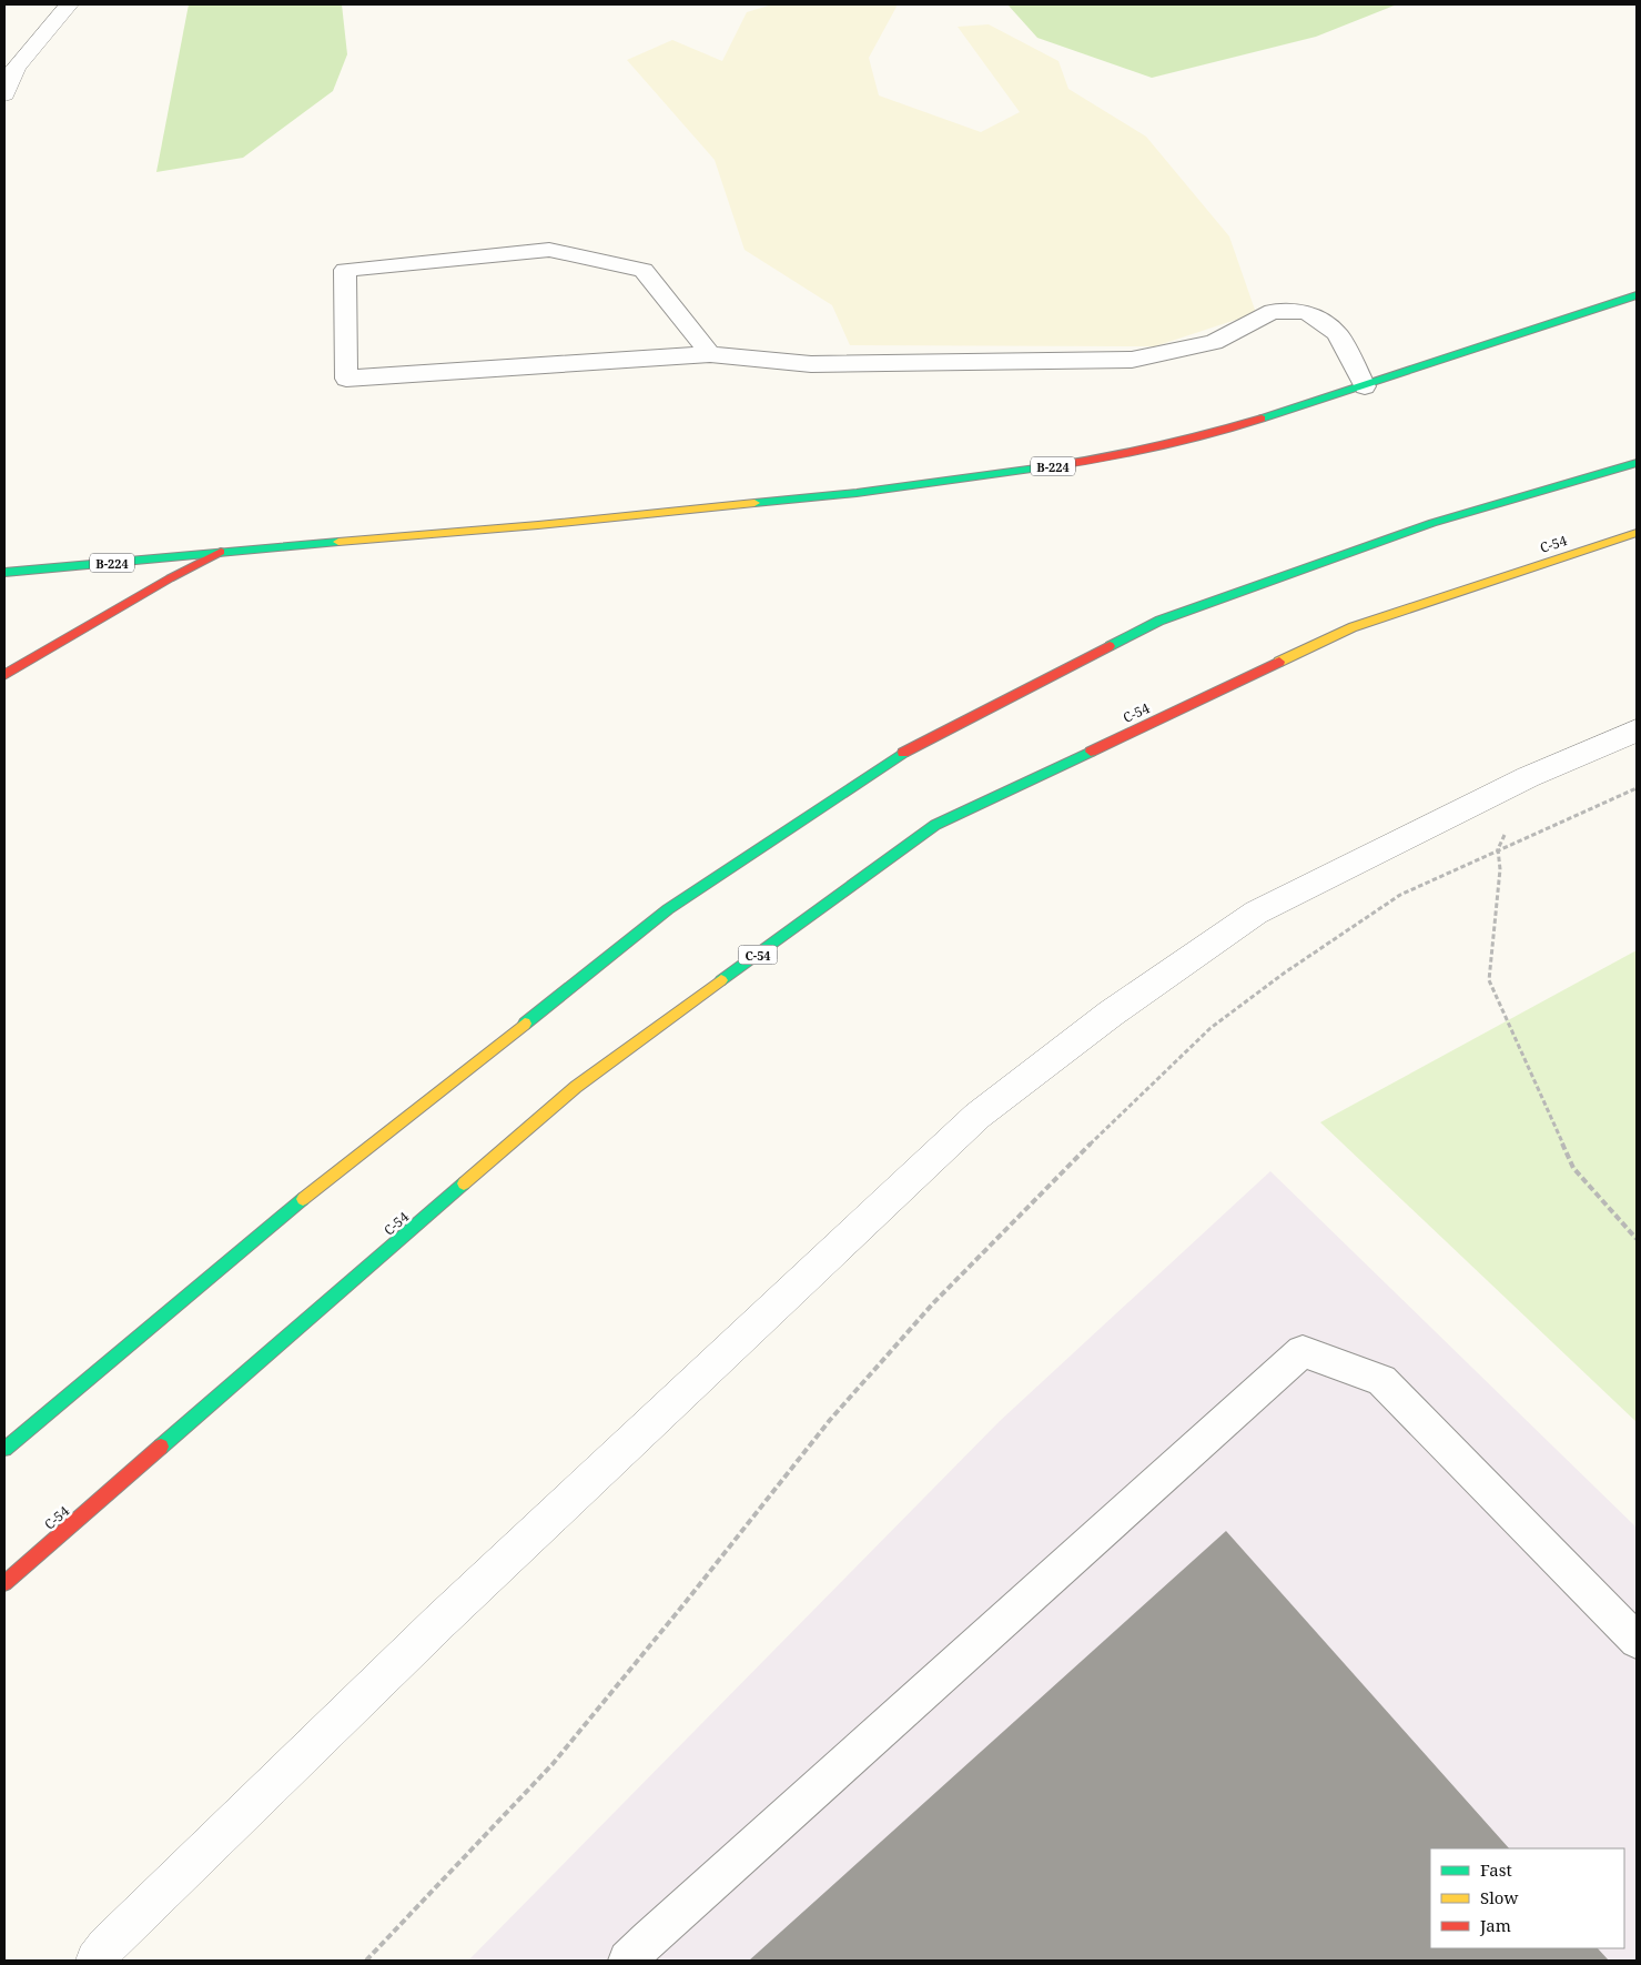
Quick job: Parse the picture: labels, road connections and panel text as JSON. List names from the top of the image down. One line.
{"streets":{"main road":["B-224","C-54"]},"legend":["Fast","Slow","Jam"]}
